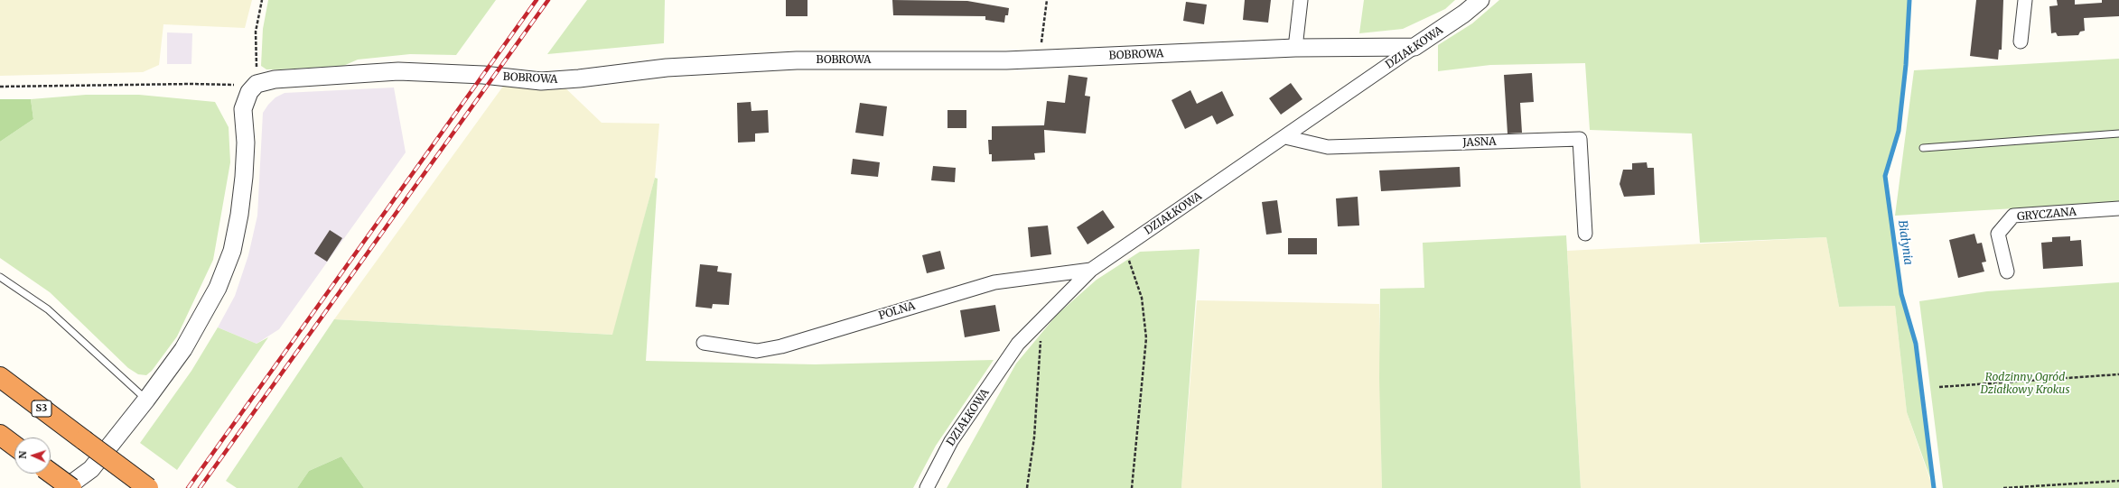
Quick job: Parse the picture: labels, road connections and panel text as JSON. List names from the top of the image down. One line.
{"streets":{"highway":["S3"],"street":["DZIAŁKOWA","BOBROWA","JASNA","GRYCZANA","POLNA"]},"crossings":[["DZIAŁKOWA","BOBROWA"],["DZIAŁKOWA","JASNA"],["DZIAŁKOWA","POLNA"]],"water":["Białynia"],"parks":["Rodzinny Ogród Działkowy Krokus"],"north":"left"}
